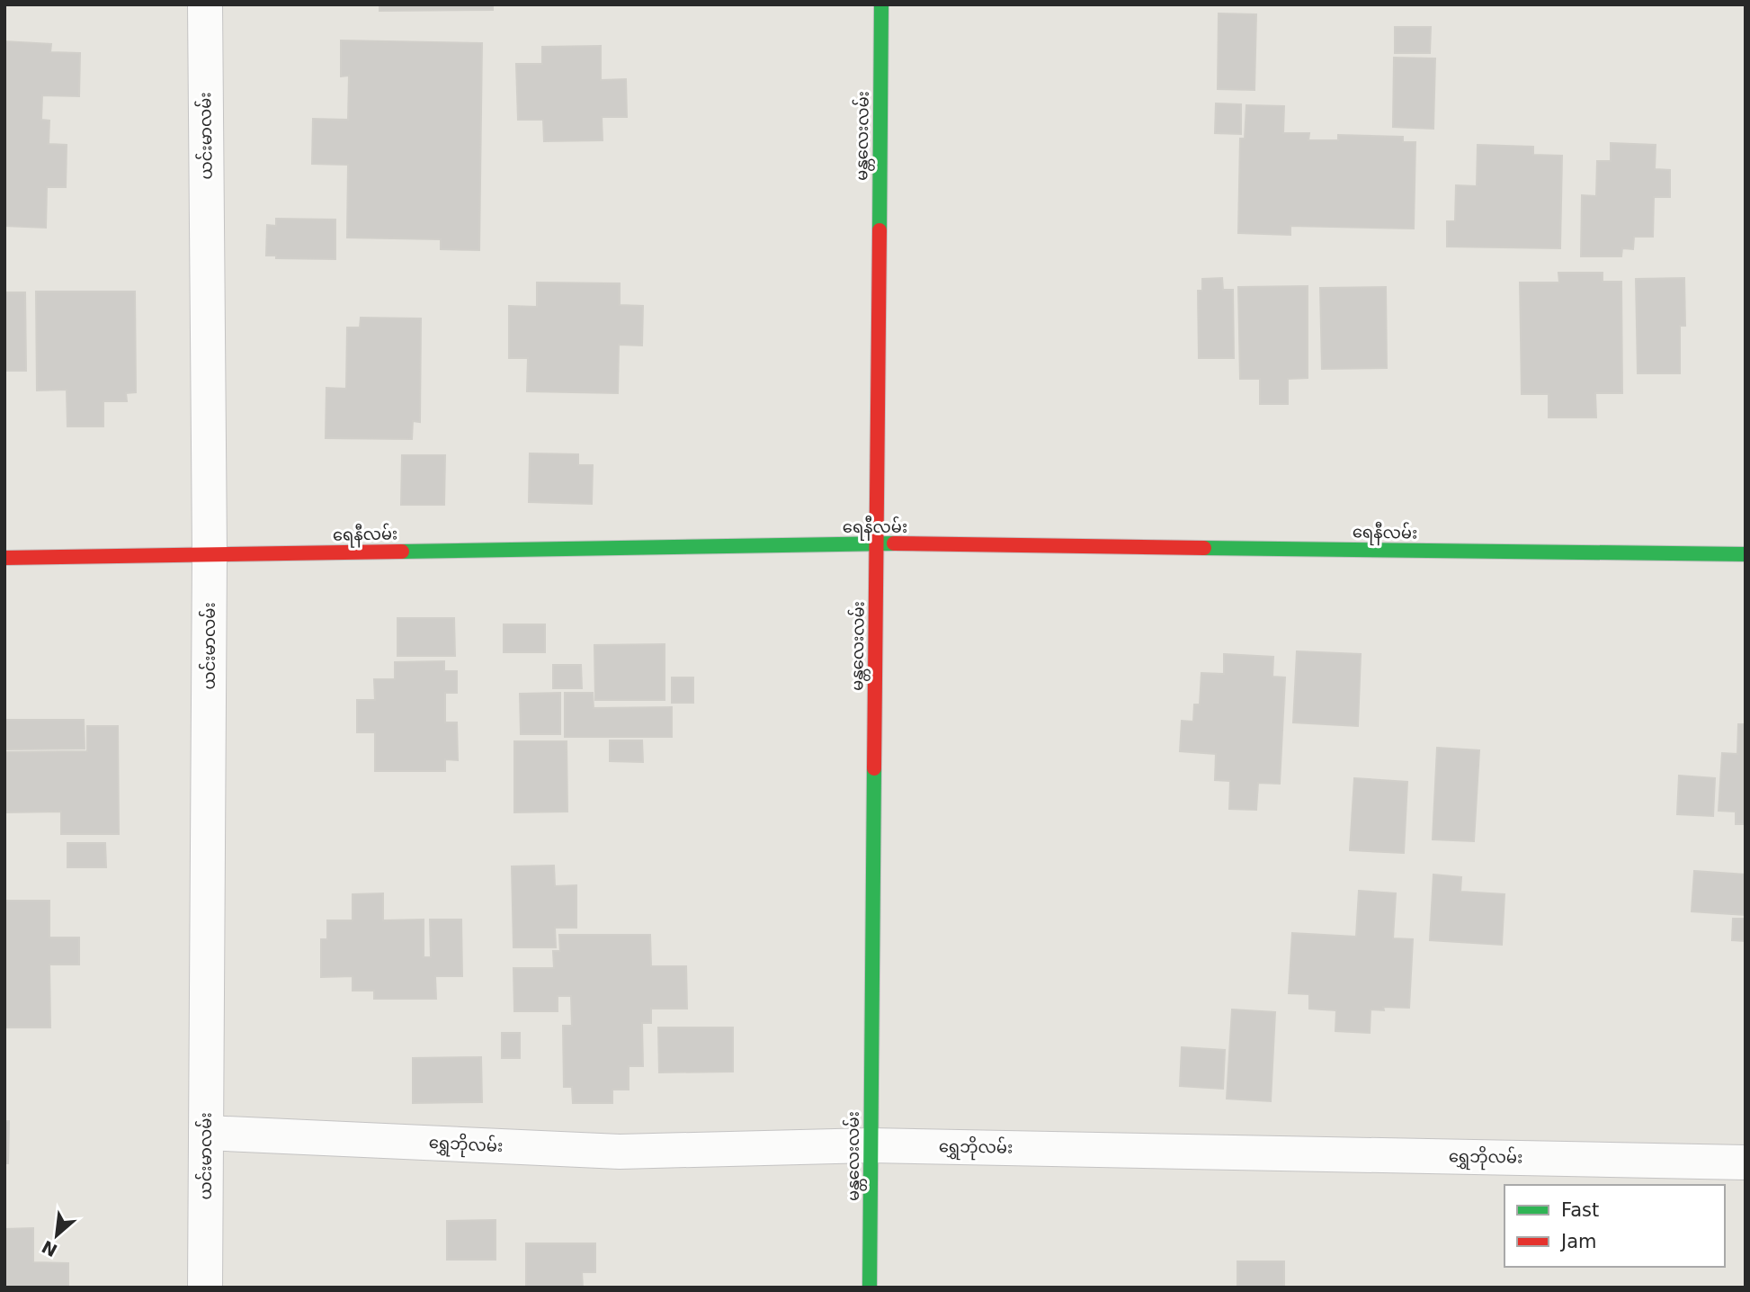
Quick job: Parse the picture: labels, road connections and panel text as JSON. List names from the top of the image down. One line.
{"streets":{"street":["ယင်းမာလမ်း","မန္တလေးလမ်း","ရေနီလမ်း","ရွှေဘိုလမ်း"]},"crossings":[["ယင်းမာလမ်း","ရေနီလမ်း"],["ယင်းမာလမ်း","ရွှေဘိုလမ်း"],["မန္တလေးလမ်း","ရေနီလမ်း"],["မန္တလေးလမ်း","ရွှေဘိုလမ်း"]],"legend":["Fast","Jam"],"north":"bottom left"}
